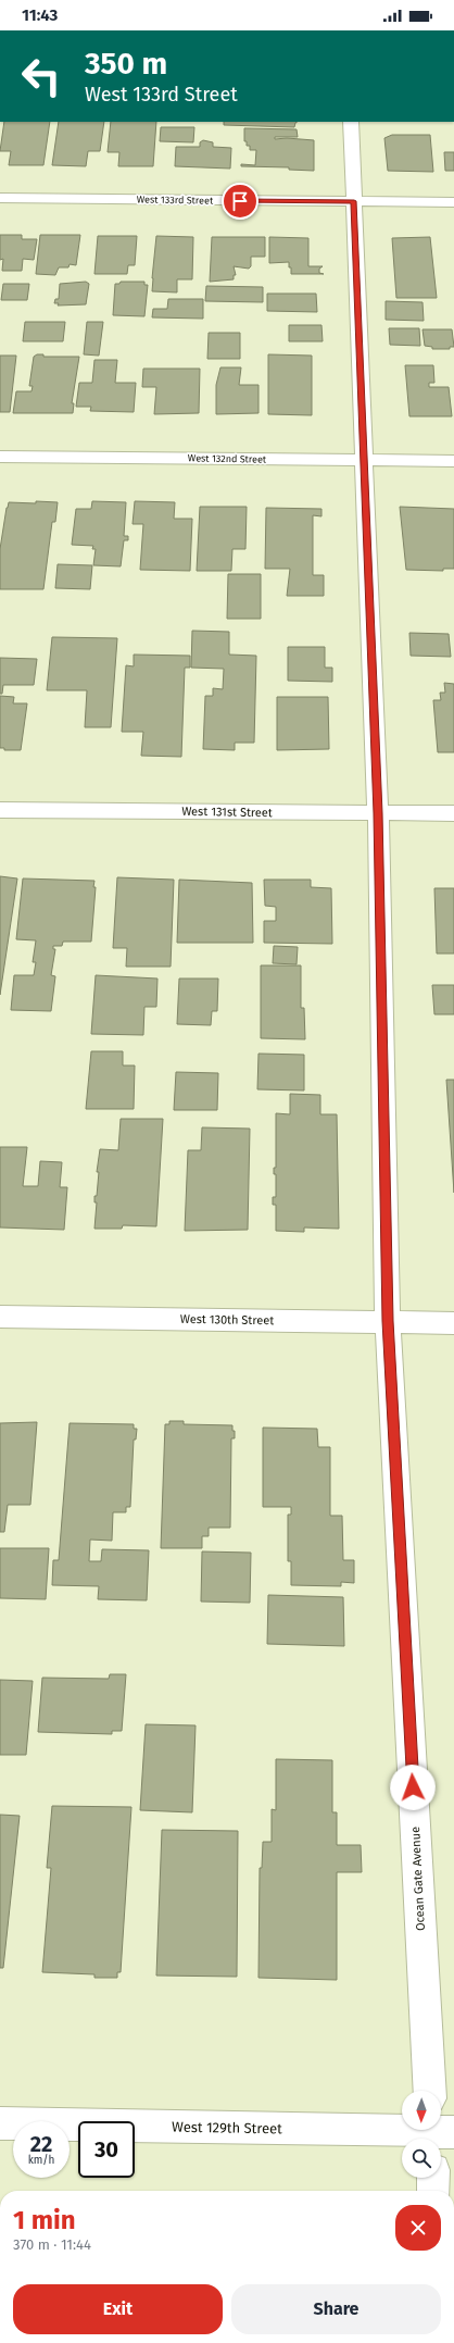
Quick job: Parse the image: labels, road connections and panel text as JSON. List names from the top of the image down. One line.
{"streets":{"street":["West 133rd Street","West 132nd Street","West 131st Street","West 130th Street","Ocean Gate Avenue","West 129th Street"]},"crossings":[["West 133rd Street","Ocean Gate Avenue"],["West 132nd Street","Ocean Gate Avenue"],["West 131st Street","Ocean Gate Avenue"],["West 130th Street","Ocean Gate Avenue"]],"north":"bottom","page":{"status":"11:43","turn":["350 m","West 133rd Street"],"speed":"22 km/h","limit":"30","heading":["1 min","370 m · 11:44"],"buttons":["Exit","Share"]}}
